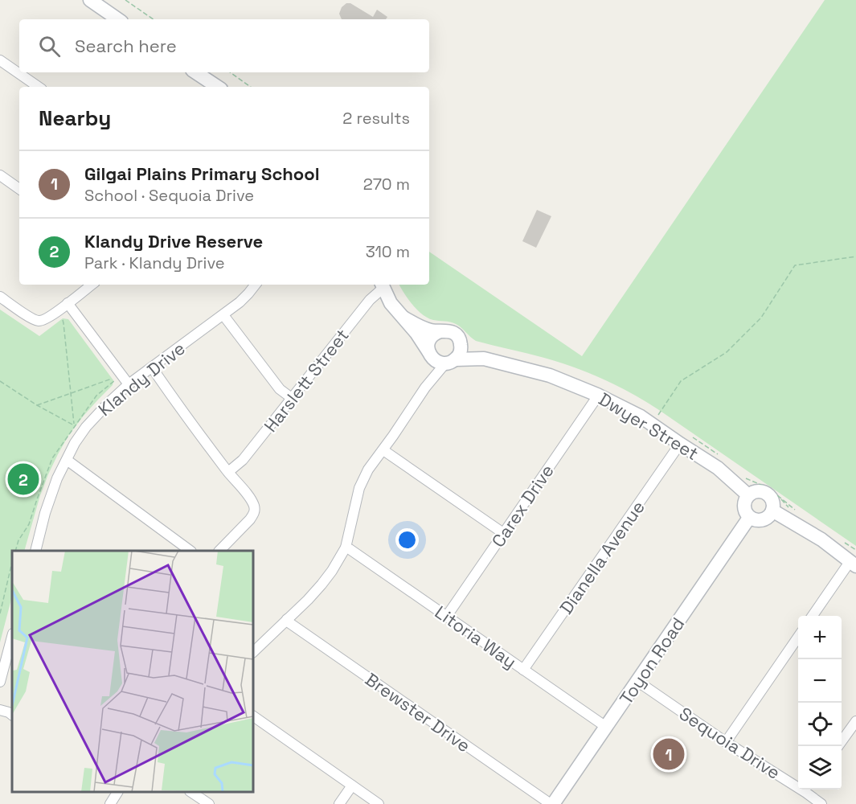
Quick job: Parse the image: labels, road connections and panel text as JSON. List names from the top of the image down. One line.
{"streets":{"street":["Klandy Drive","Harslett Street","Dwyer Street","Carex Drive","Dianella Avenue","Litoria Way","Toyon Road","Brewster Drive","Sequoia Drive"]},"crossings":[["Dwyer Street","Carex Drive"],["Dwyer Street","Dianella Avenue"],["Dwyer Street","Toyon Road"],["Carex Drive","Litoria Way"],["Dianella Avenue","Litoria Way"],["Litoria Way","Toyon Road"],["Toyon Road","Brewster Drive"],["Toyon Road","Sequoia Drive"]],"page":{"search":"Search here","heading":["Nearby","2 results"],"list":[{"mark":"1","name":"Gilgai Plains Primary School","note":"School · Sequoia Drive","value":"270 m"},{"mark":"2","name":"Klandy Drive Reserve","note":"Park · Klandy Drive","value":"310 m"}],"pins":["2","1"],"map_buttons":["+","−"]}}
